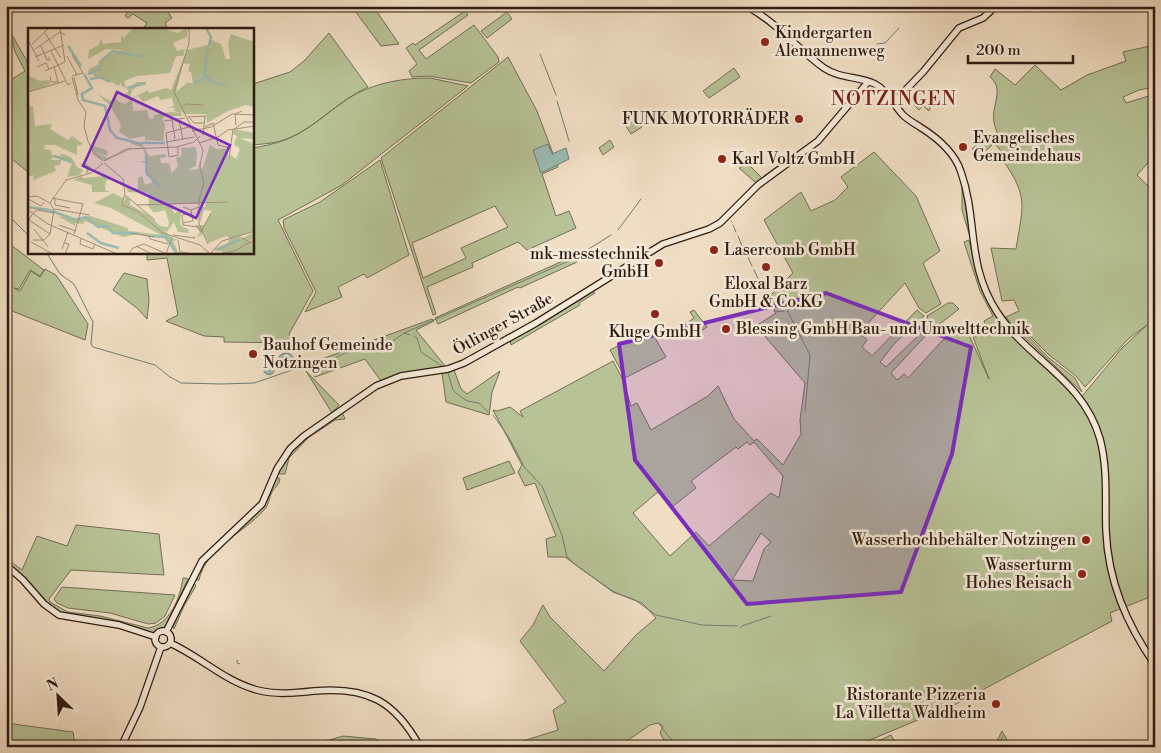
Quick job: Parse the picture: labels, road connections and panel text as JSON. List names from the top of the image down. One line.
{"streets":{"main road":["Ötlinger Straße"]},"districts":["NOTZINGEN"],"places":["Kindergarten Alemannenweg","FUNK MOTORRÄDER","Evangelisches Gemeindehaus","Karl Voltz GmbH","Lasercomb GmbH","mk-messtechnik GmbH","Eloxal Barz GmbH & Co.KG","Kluge GmbH","Blessing GmbH Bau- und Umwelttechnik","Bauhof Gemeinde Notzingen","Wasserhochbehälter Notzingen","Wasserturm Hohes Reisach","Ristorante Pizzeria La Villetta Waldheim"],"scale_bar":"200 m","north":"top left"}
